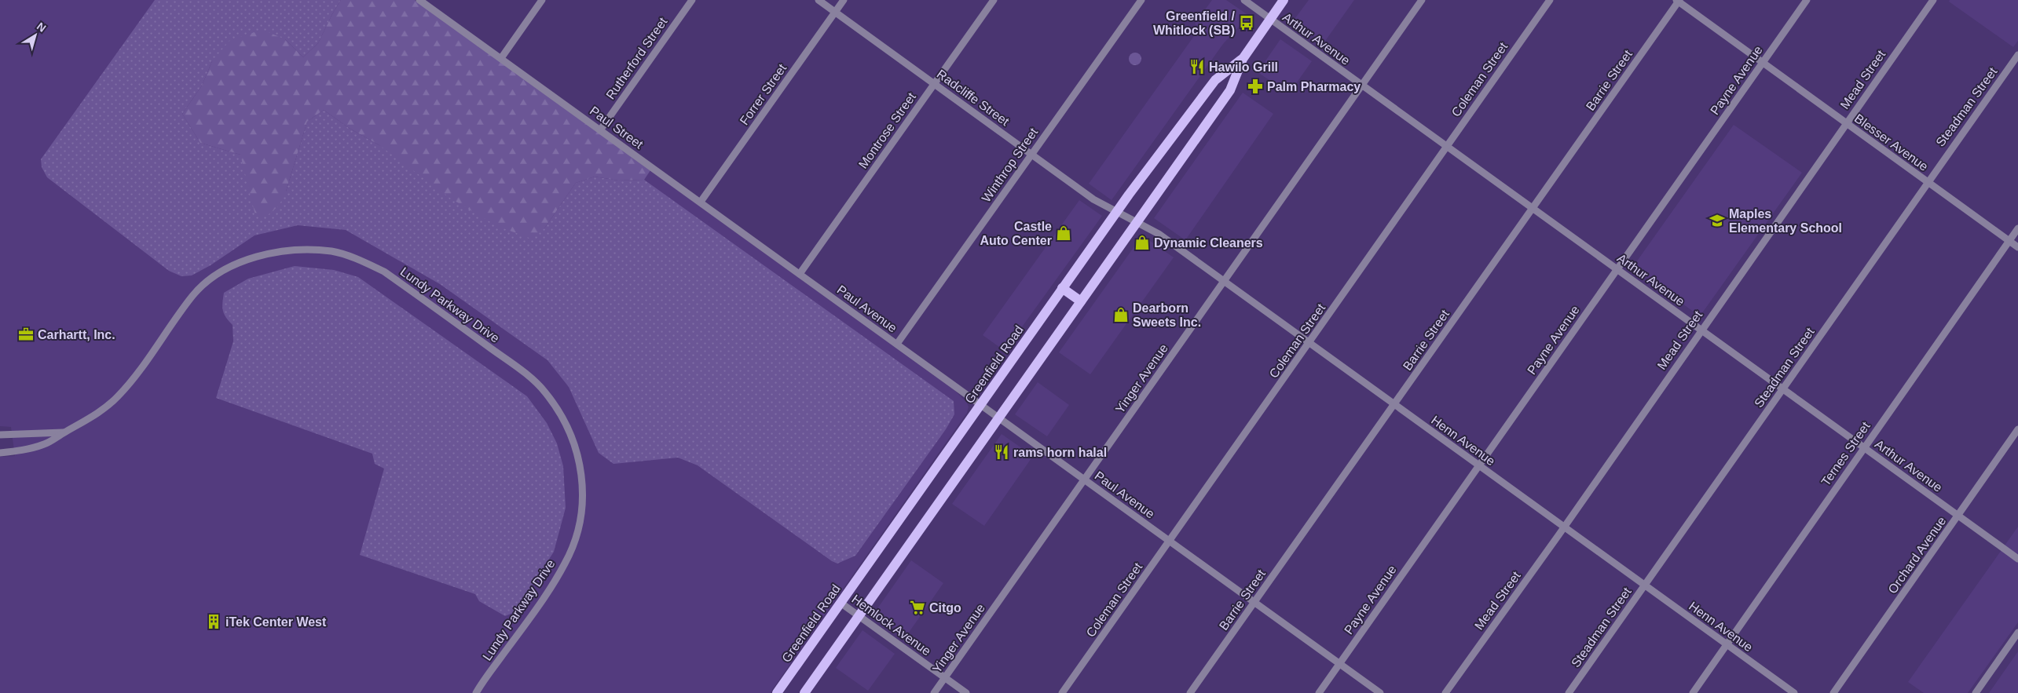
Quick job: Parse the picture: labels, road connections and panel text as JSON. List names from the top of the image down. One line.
{"streets":{"main road":["Greenfield Road"],"street":["Arthur Avenue","Rutherford Street","Coleman Street","Mead Street","Barrie Street","Payne Avenue","Forrer Street","Radcliffe Street","Steadman Street","Paul Street","Montrose Street","Blesser Avenue","Winthrop Street","Lundy Parkway Drive","Paul Avenue","Yinger Avenue","Henn Avenue","Ternes Street","Orchard Avenue","Hemlock Avenue"]},"crossings":[["Arthur Avenue","Coleman Street"],["Arthur Avenue","Mead Street"],["Arthur Avenue","Barrie Street"],["Arthur Avenue","Payne Avenue"],["Arthur Avenue","Steadman Street"],["Arthur Avenue","Greenfield Road"],["Arthur Avenue","Yinger Avenue"],["Arthur Avenue","Ternes Street"],["Arthur Avenue","Orchard Avenue"],["Rutherford Street","Paul Street"],["Coleman Street","Paul Avenue"],["Coleman Street","Henn Avenue"],["Mead Street","Blesser Avenue"],["Mead Street","Henn Avenue"],["Barrie Street","Blesser Avenue"],["Barrie Street","Paul Avenue"],["Barrie Street","Henn Avenue"],["Payne Avenue","Blesser Avenue"],["Payne Avenue","Paul Avenue"],["Payne Avenue","Henn Avenue"],["Forrer Street","Radcliffe Street"],["Forrer Street","Paul Street"],["Radcliffe Street","Montrose Street"],["Radcliffe Street","Winthrop Street"],["Radcliffe Street","Greenfield Road"],["Radcliffe Street","Henn Avenue"],["Steadman Street","Blesser Avenue"],["Steadman Street","Henn Avenue"],["Paul Street","Montrose Street"],["Paul Street","Paul Avenue"],["Montrose Street","Paul Avenue"],["Blesser Avenue","Ternes Street"],["Winthrop Street","Paul Avenue"],["Paul Avenue","Greenfield Road"],["Paul Avenue","Yinger Avenue"],["Greenfield Road","Henn Avenue"],["Greenfield Road","Hemlock Avenue"],["Yinger Avenue","Henn Avenue"],["Yinger Avenue","Hemlock Avenue"],["Henn Avenue","Ternes Street"]],"places":{"bus stop":["Greenfield / Whitlock (SB)"],"restaurant":["Hawilo Grill","rams horn halal"],"pharmacy":["Palm Pharmacy"],"school or university":["Maples Elementary School"],"shop":["Castle Auto Center","Dynamic Cleaners","Dearborn Sweets Inc."],"office":["Carhartt, Inc."],"supermarket":["Citgo"],"building":["iTek Center West"]},"north":"top right"}
